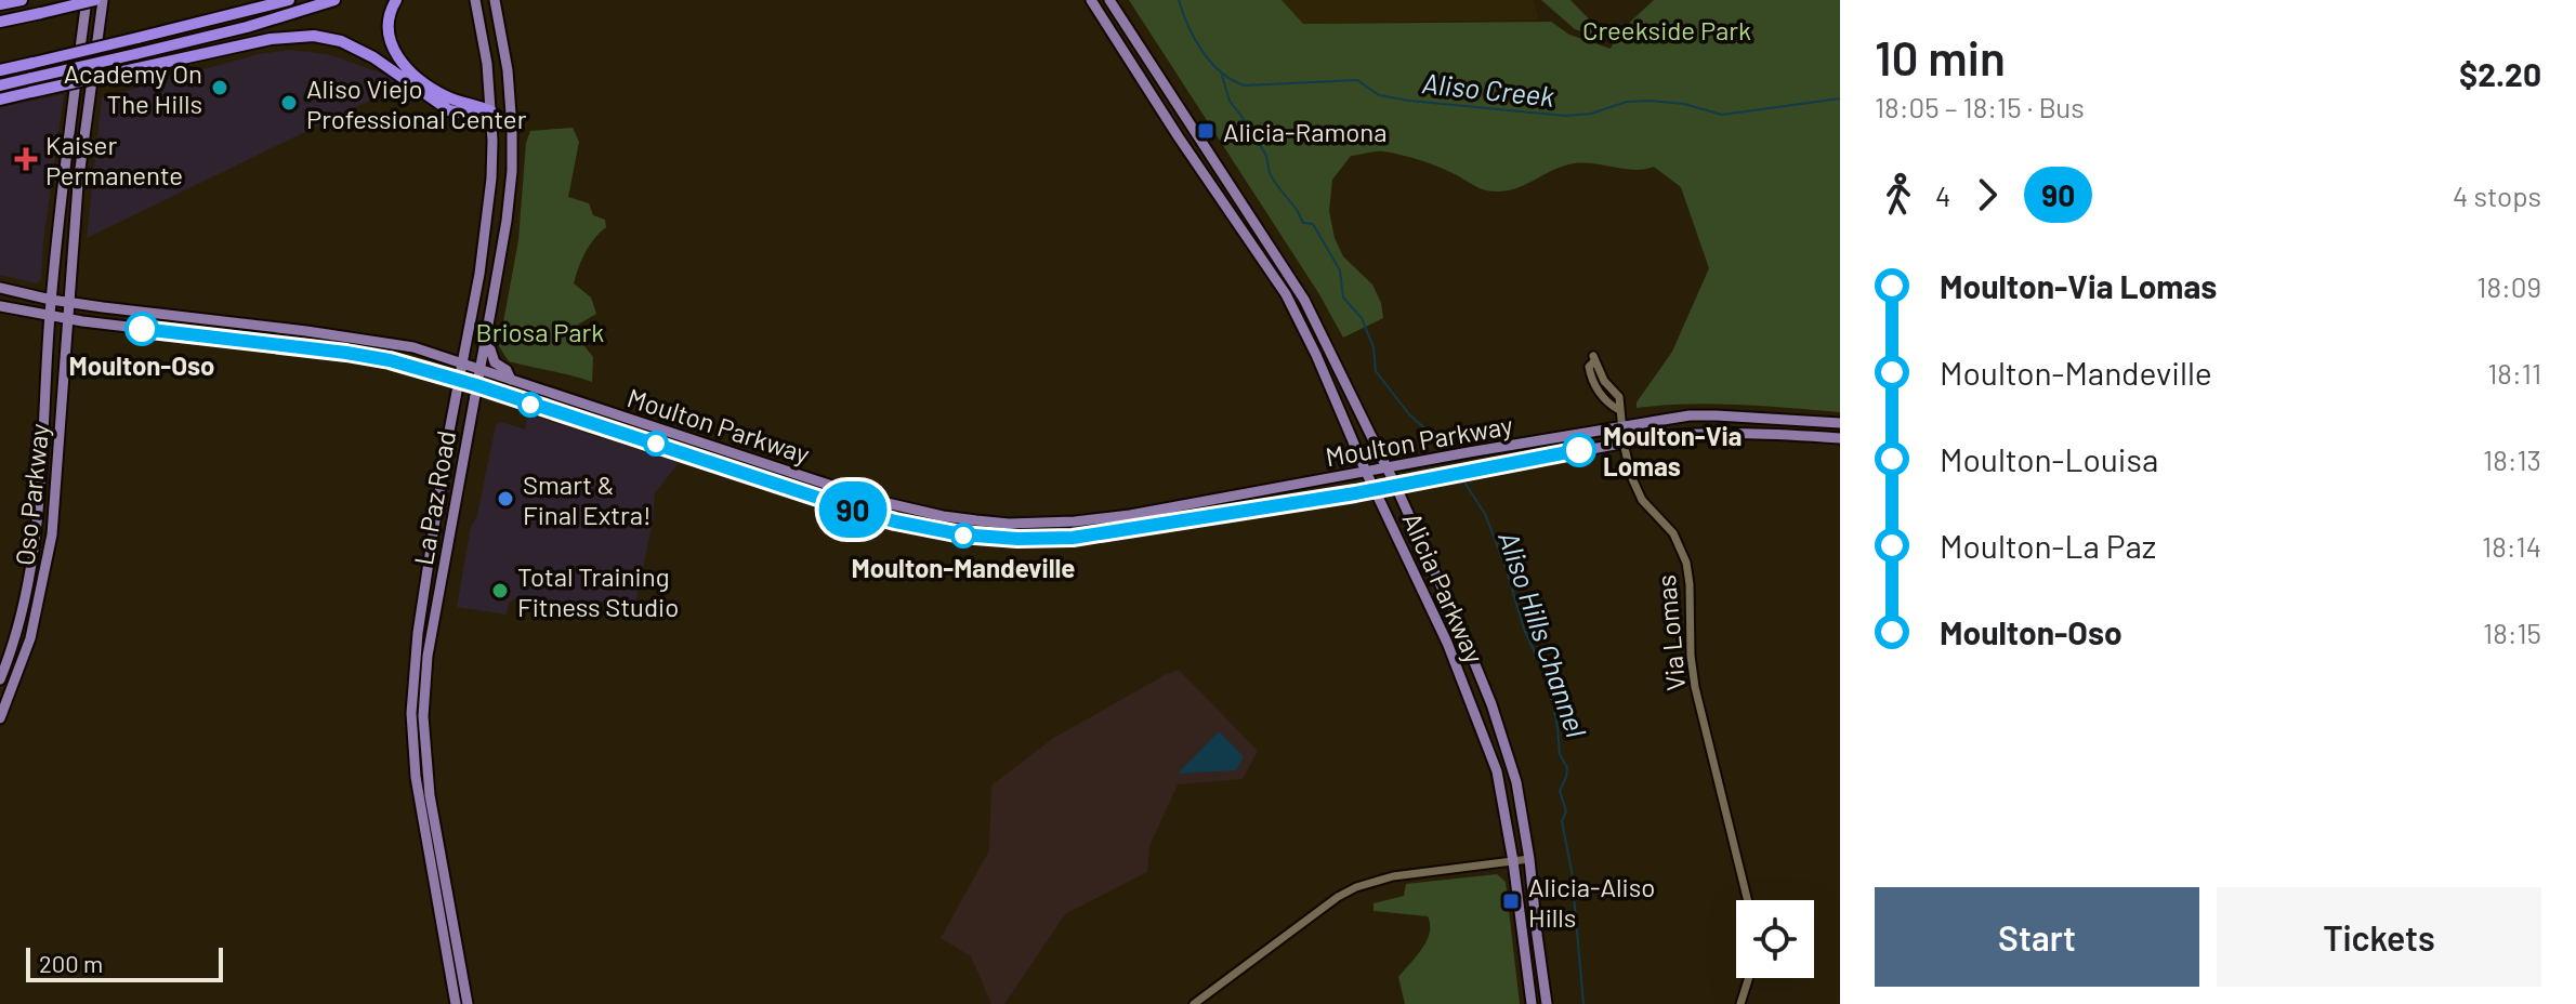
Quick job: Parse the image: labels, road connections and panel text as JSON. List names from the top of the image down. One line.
{"streets":{"main road":["Moulton Parkway","Oso Parkway","La Paz Road","Alicia Parkway"],"street":["Via Lomas"]},"crossings":[["Moulton Parkway","Oso Parkway"],["Moulton Parkway","La Paz Road"],["Moulton Parkway","Alicia Parkway"],["Moulton Parkway","Via Lomas"]],"water":["Aliso Creek","Aliso Hills Channel"],"parks":["Creekside Park","Briosa Park"],"places":{"other":["Academy On The Hills","Aliso Viejo Professional Center","Moulton-Oso","Moulton-Via Lomas","Smart & Final Extra!","Moulton-Mandeville","Total Training Fitness Studio"],"transit":["Alicia-Ramona","Alicia-Aliso Hills"],"health":["Kaiser Permanente"]},"lines":["bus line 90"],"scale_bar":"200 m","page":{"on_map":"90","heading":["10 min","18:05 – 18:15 · Bus","$2.20"],"legs":["4","90","4 stops"],"list":[{"name":"Moulton-Via Lomas","value":"18:09"},{"name":"Moulton-Mandeville","value":"18:11"},{"name":"Moulton-Louisa","value":"18:13"},{"name":"Moulton-La Paz","value":"18:14"},{"name":"Moulton-Oso","value":"18:15"}],"buttons":["Start","Tickets"],"scale":"200 m"}}
